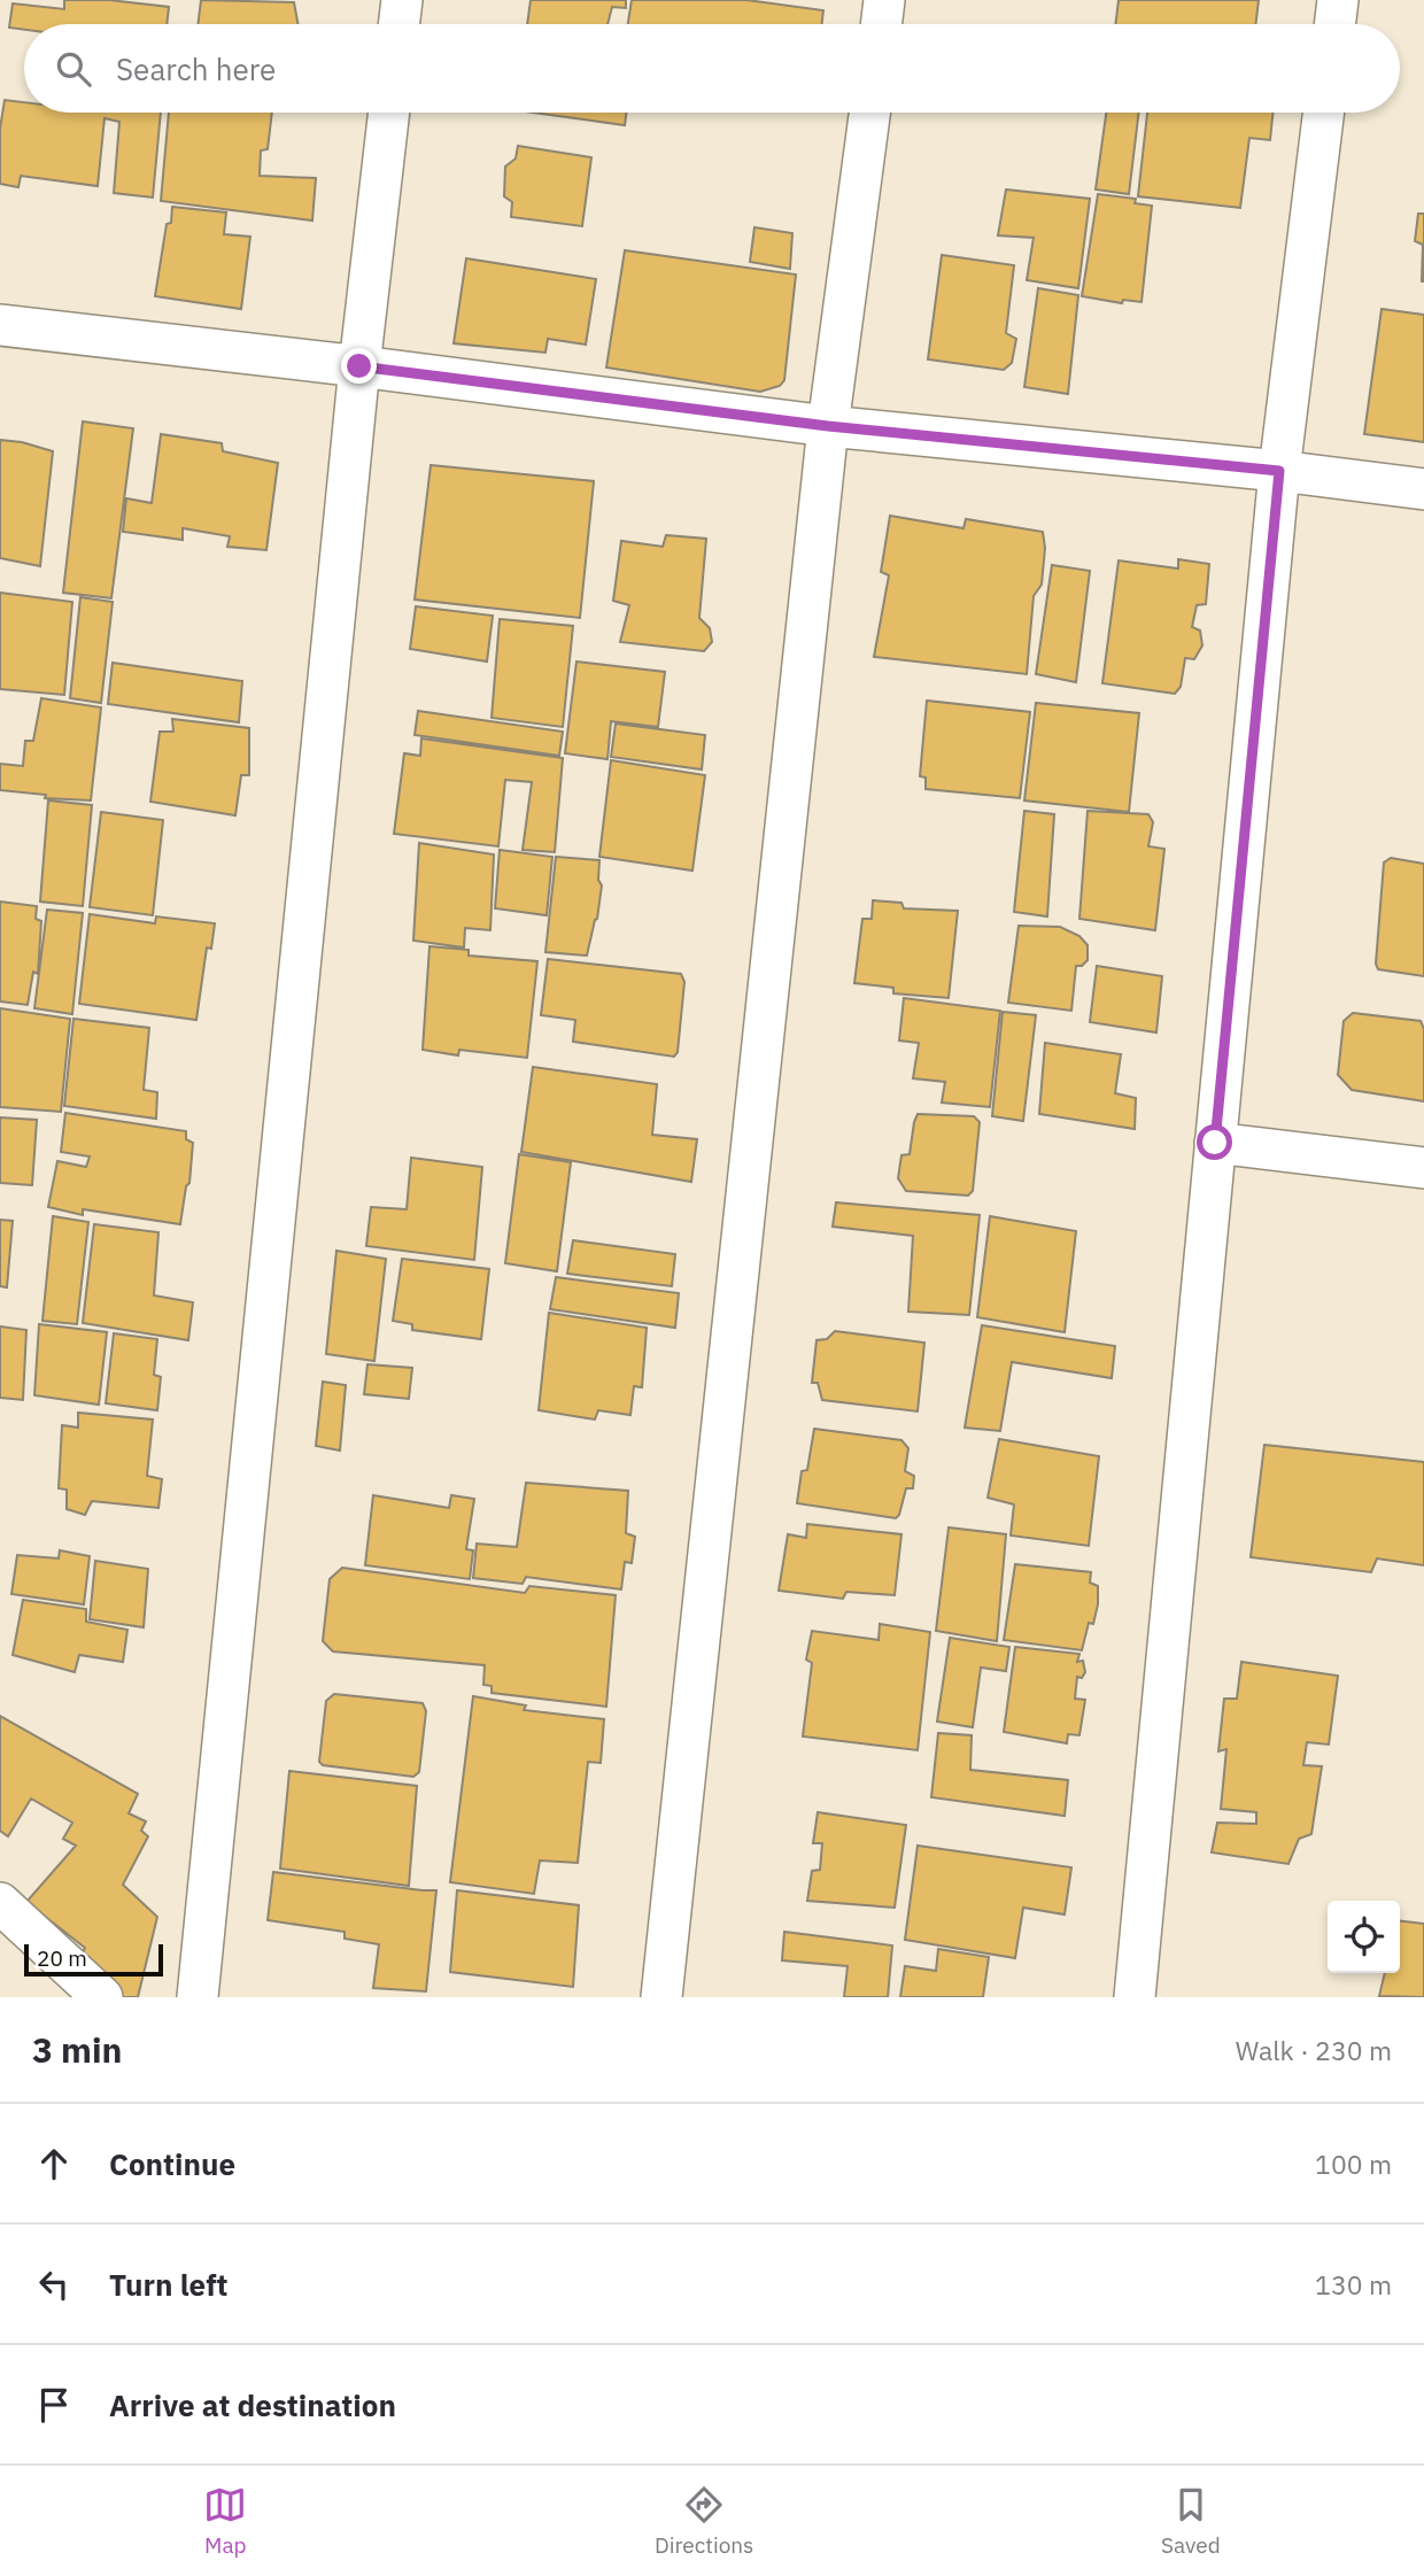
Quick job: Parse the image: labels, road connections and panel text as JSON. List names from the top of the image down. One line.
{"scale_bar":"20 m","page":{"search":"Search here","scale":"20 m","heading":["3 min","Walk · 230 m"],"list":[["Continue","100 m"],["Turn left","130 m"],"Arrive at destination"],"nav":["Map","Directions","Saved"]}}
